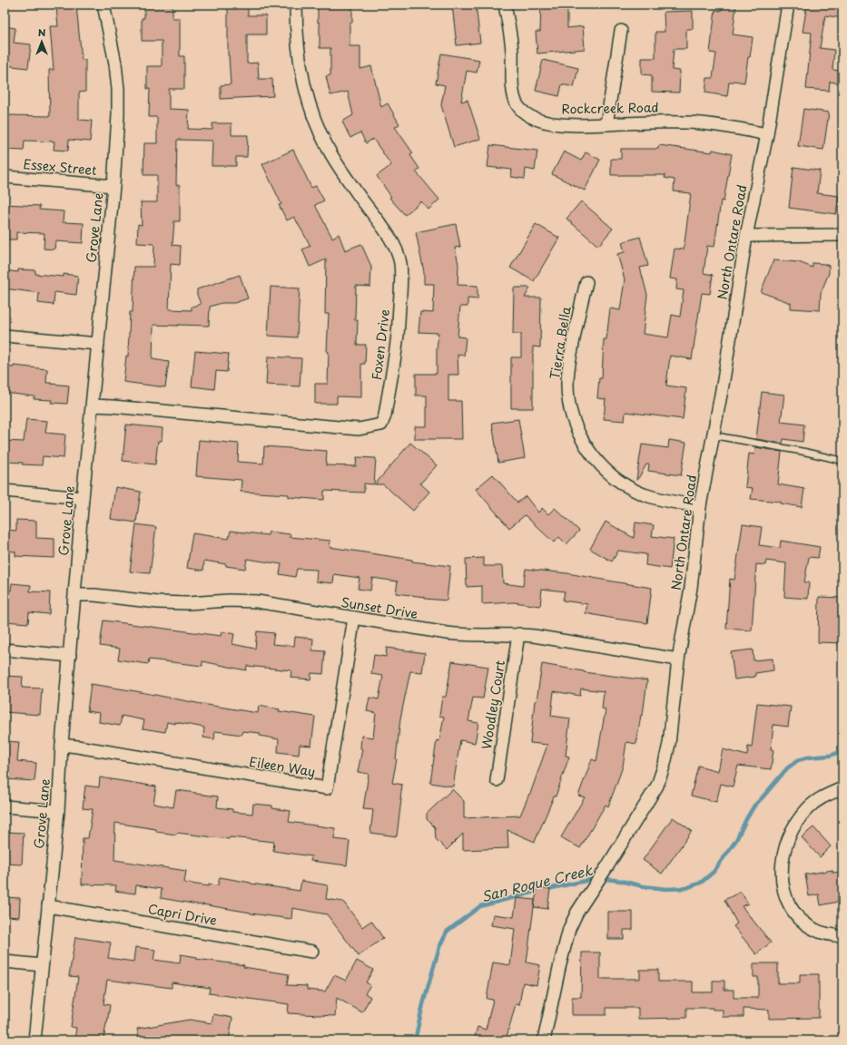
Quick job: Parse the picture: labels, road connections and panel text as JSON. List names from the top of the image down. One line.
{"streets":{"street":["Rockcreek Road","Essex Street","Grove Lane","North Ontare Road","Tierra Bella","Foxen Drive","Sunset Drive","Woodley Court","Eileen Way","Capri Drive"]},"crossings":[["Rockcreek Road","North Ontare Road"],["Essex Street","Grove Lane"],["Grove Lane","Foxen Drive"],["Grove Lane","Sunset Drive"],["Grove Lane","Eileen Way"],["Grove Lane","Capri Drive"],["North Ontare Road","Tierra Bella"],["North Ontare Road","Sunset Drive"],["Sunset Drive","Woodley Court"],["Sunset Drive","Eileen Way"]],"water":["San Roque Creek"],"north":"top"}
